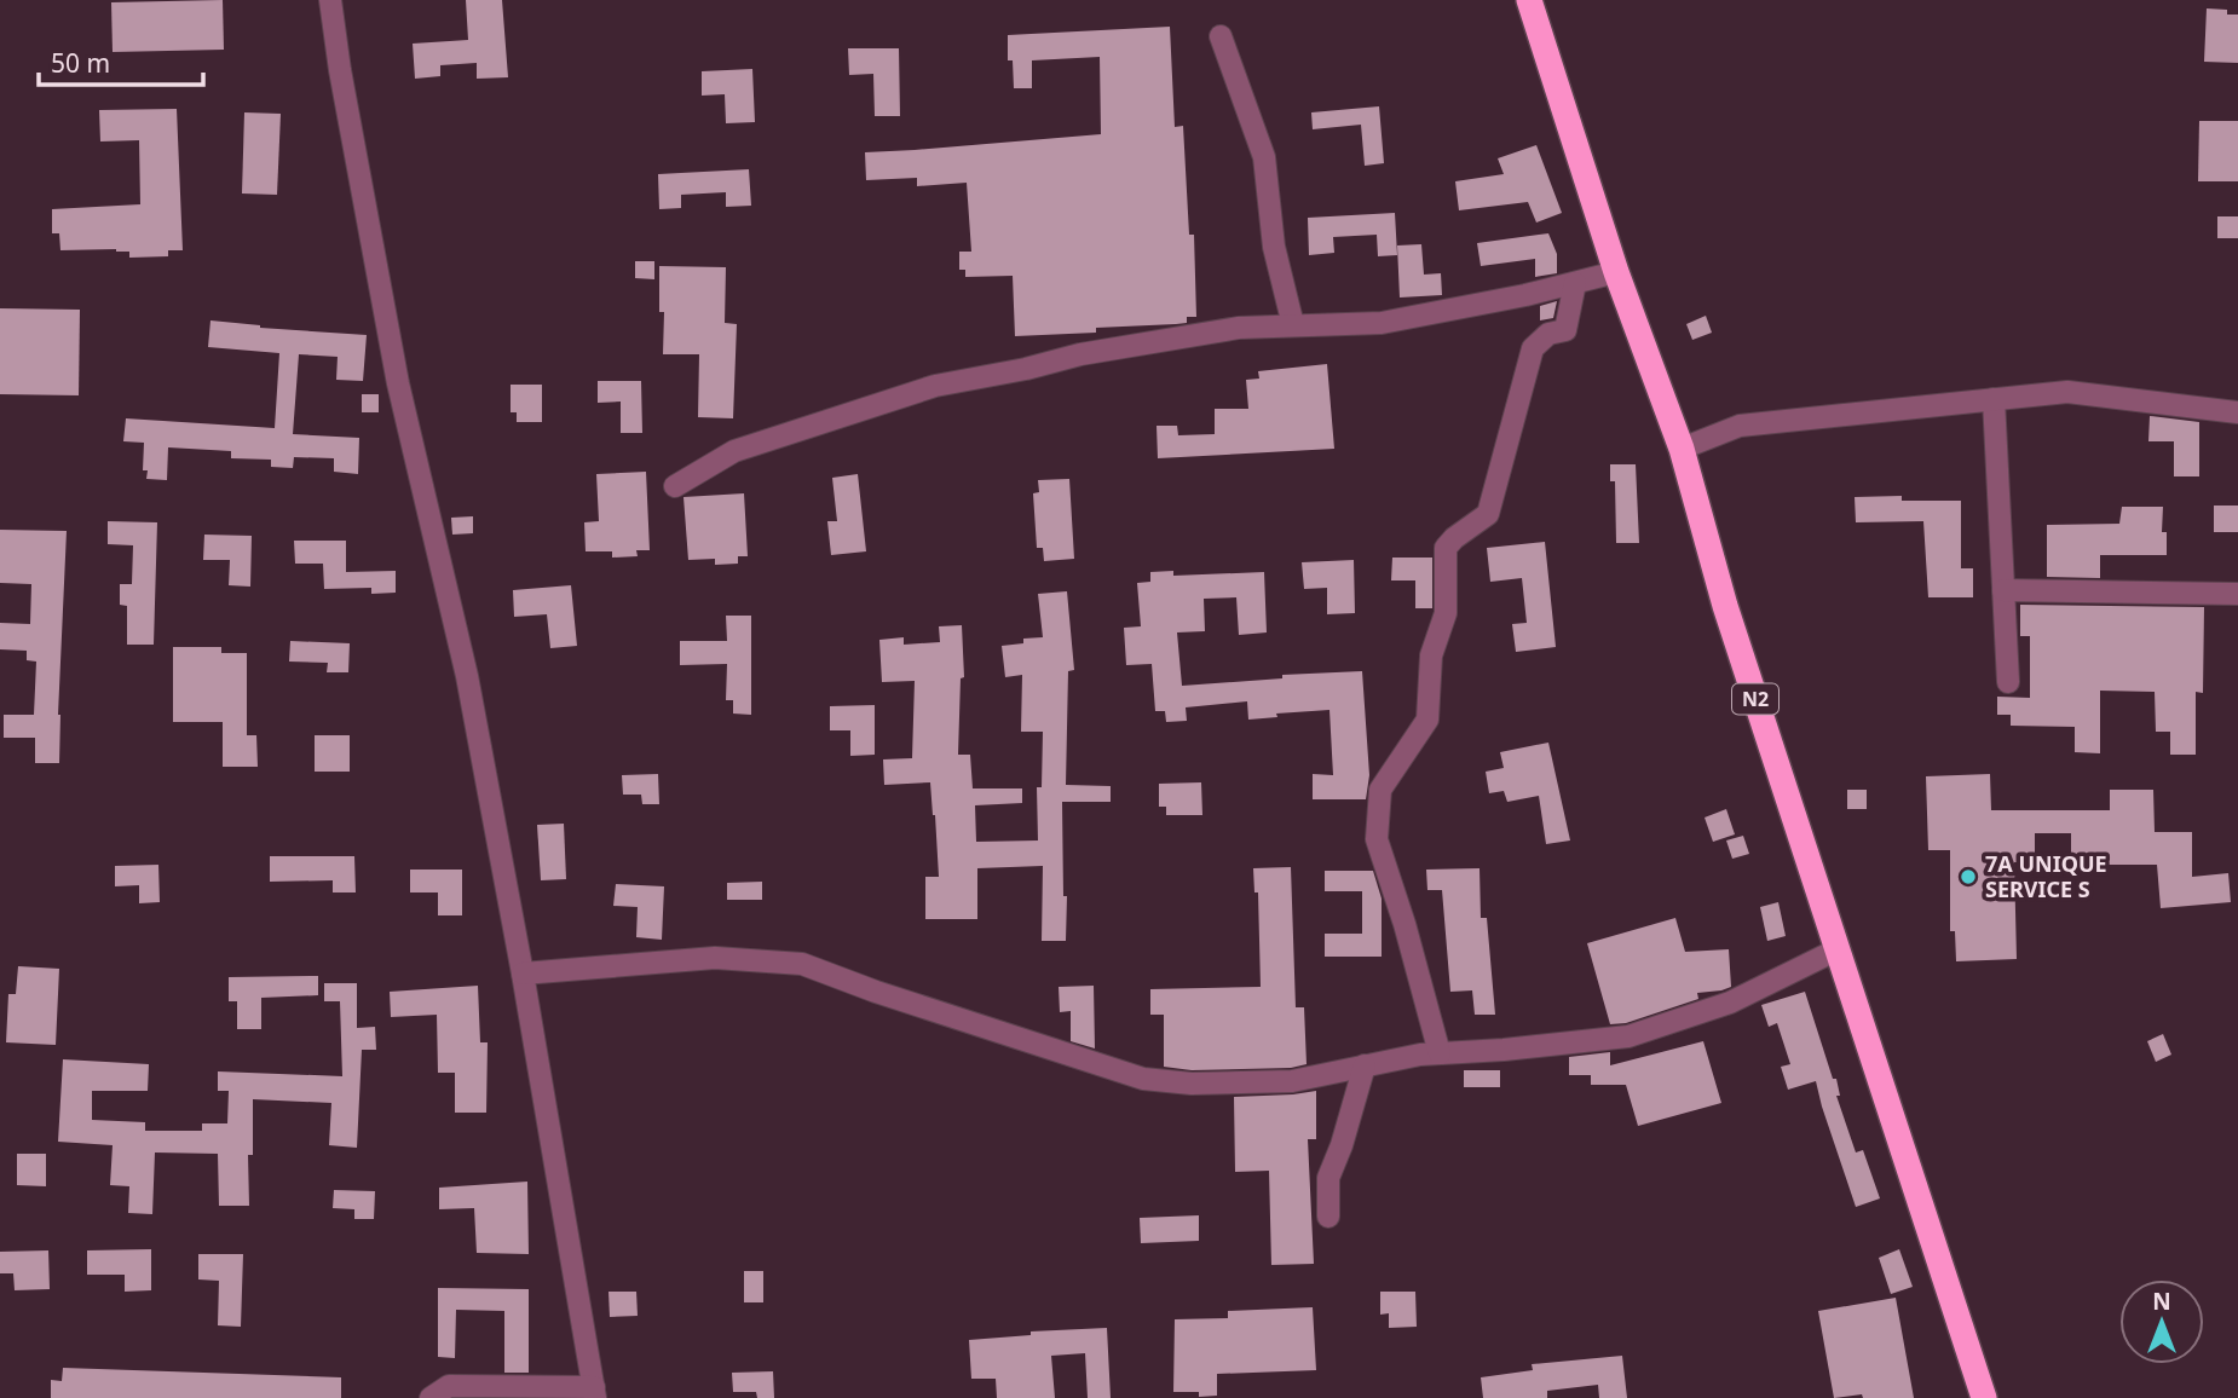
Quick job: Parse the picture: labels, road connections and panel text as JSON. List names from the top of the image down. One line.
{"streets":{"highway":["N2"]},"places":["7A UNIQUE SERVICE S"],"scale_bar":"50 m","north":"top"}
